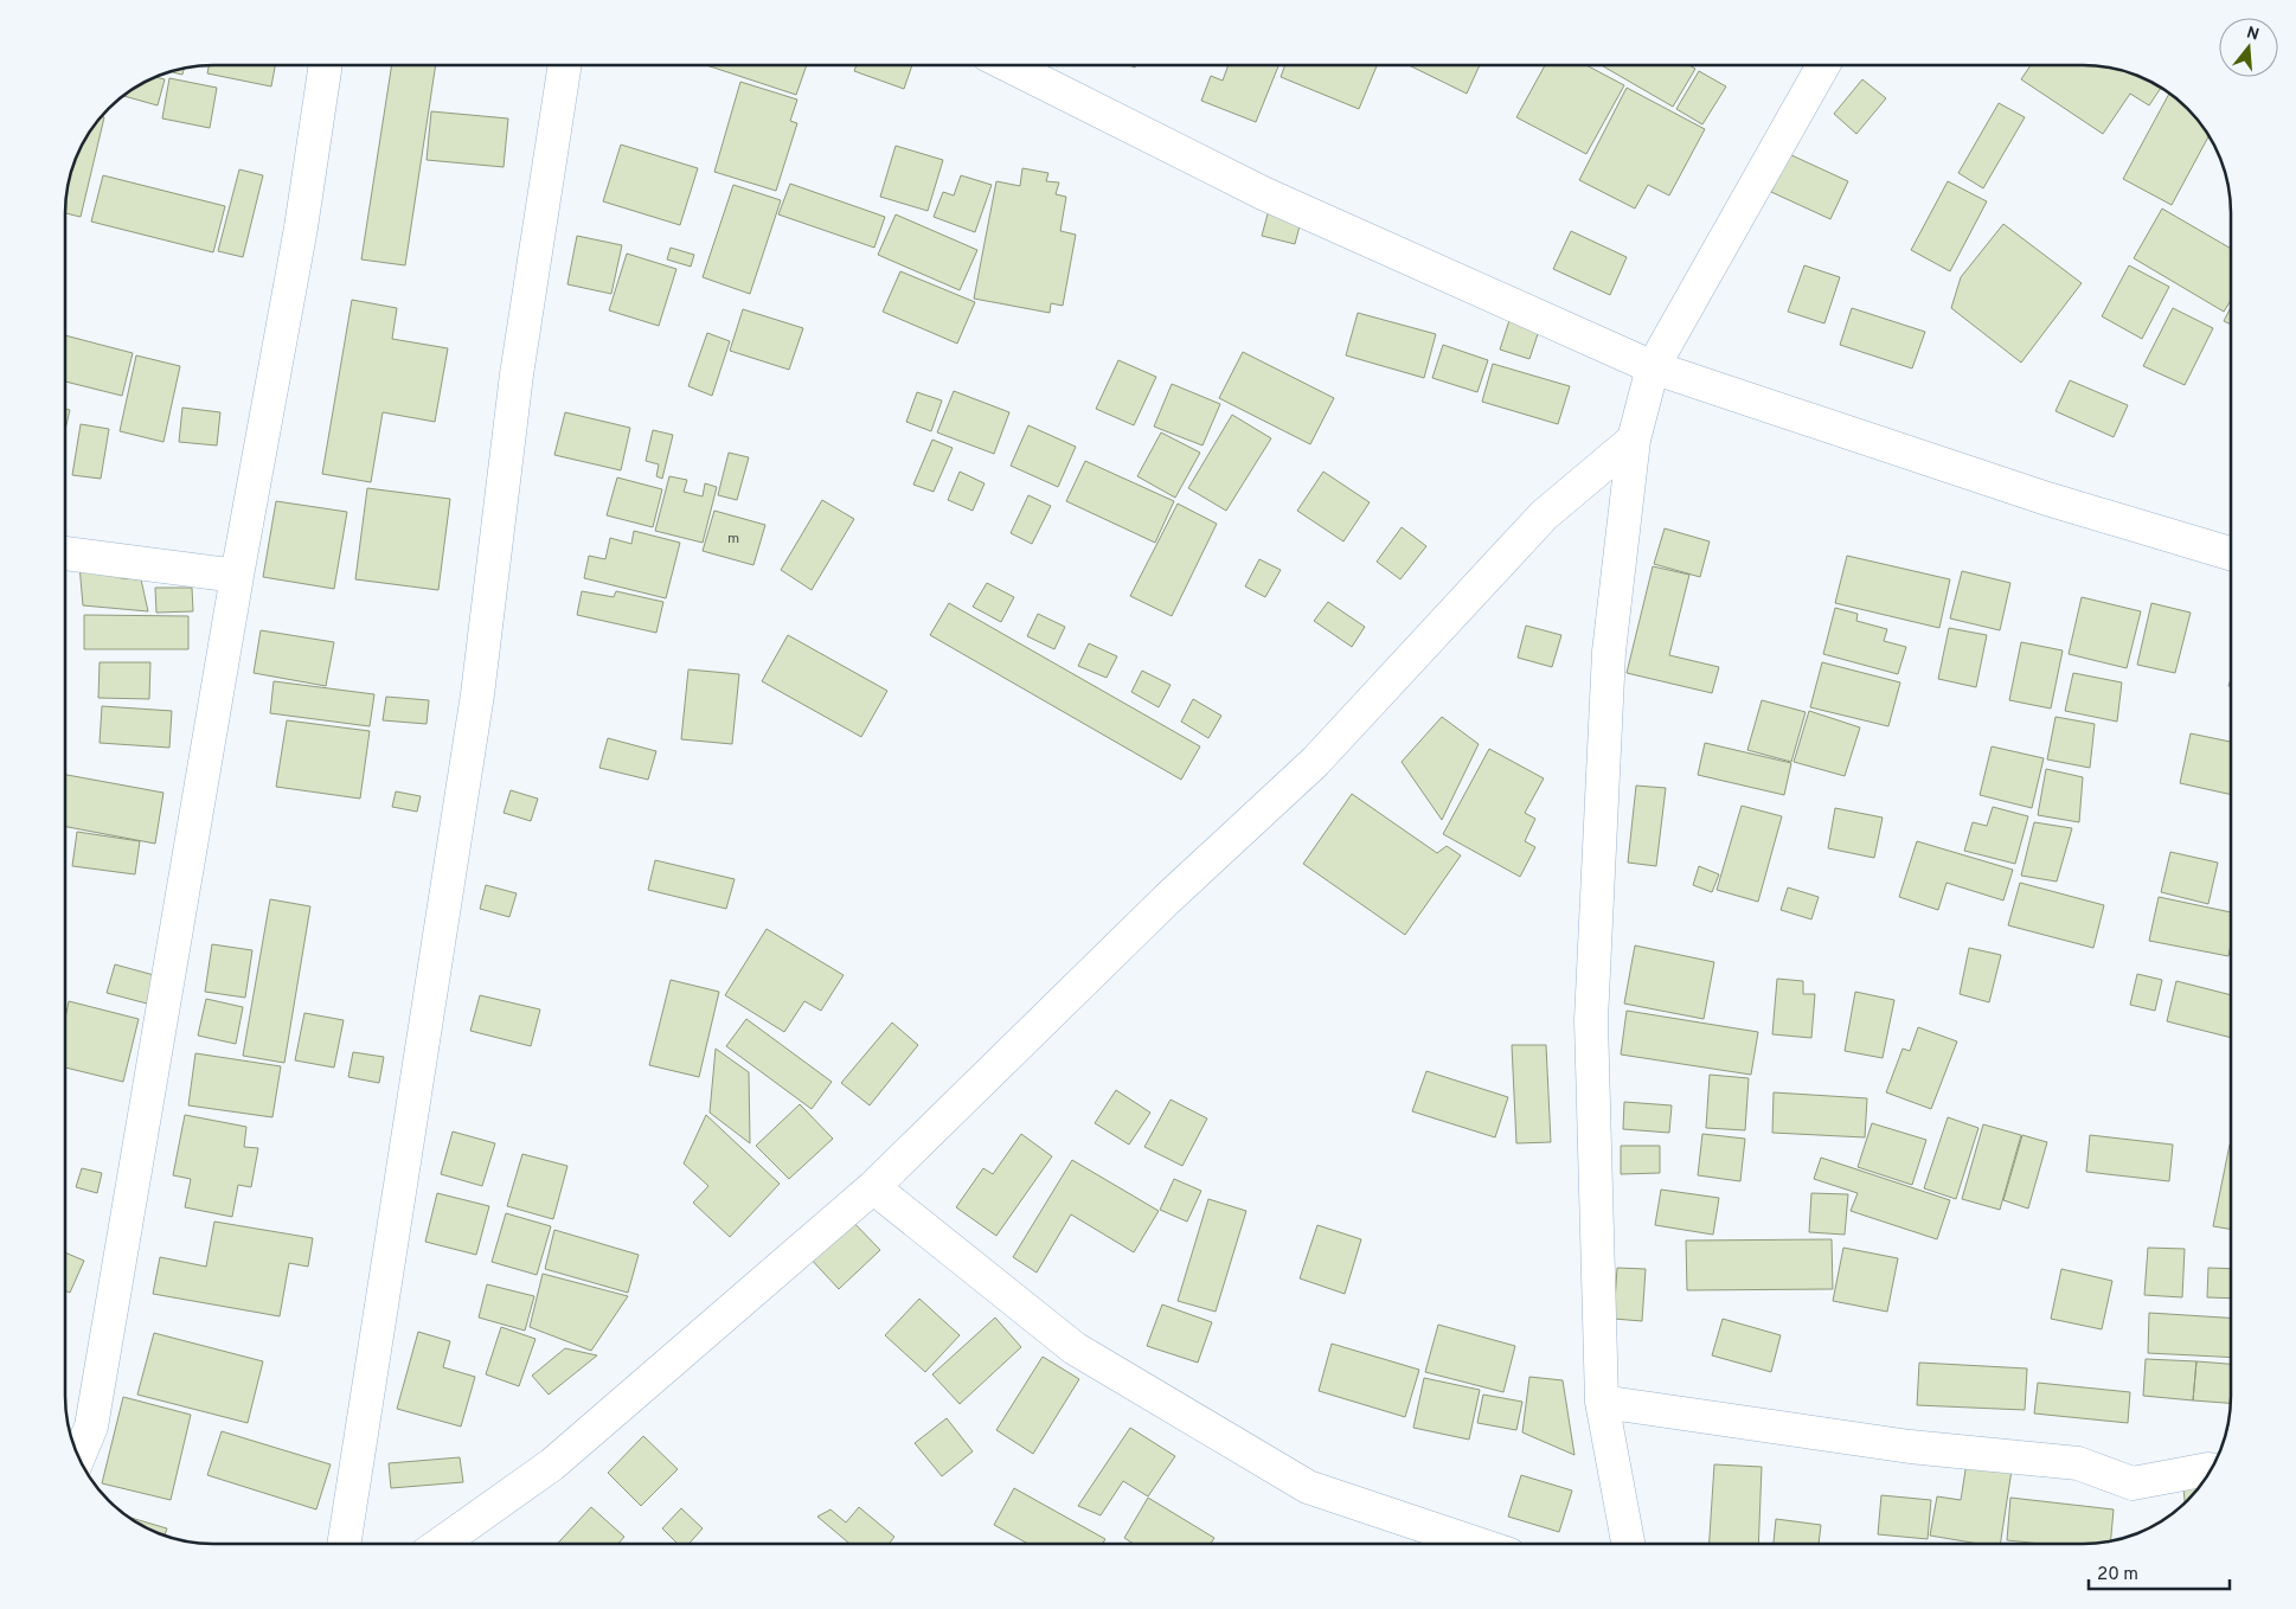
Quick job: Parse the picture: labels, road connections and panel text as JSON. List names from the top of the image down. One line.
{"house_numbers":["m"],"scale_bar":"20 m","north":"top"}
